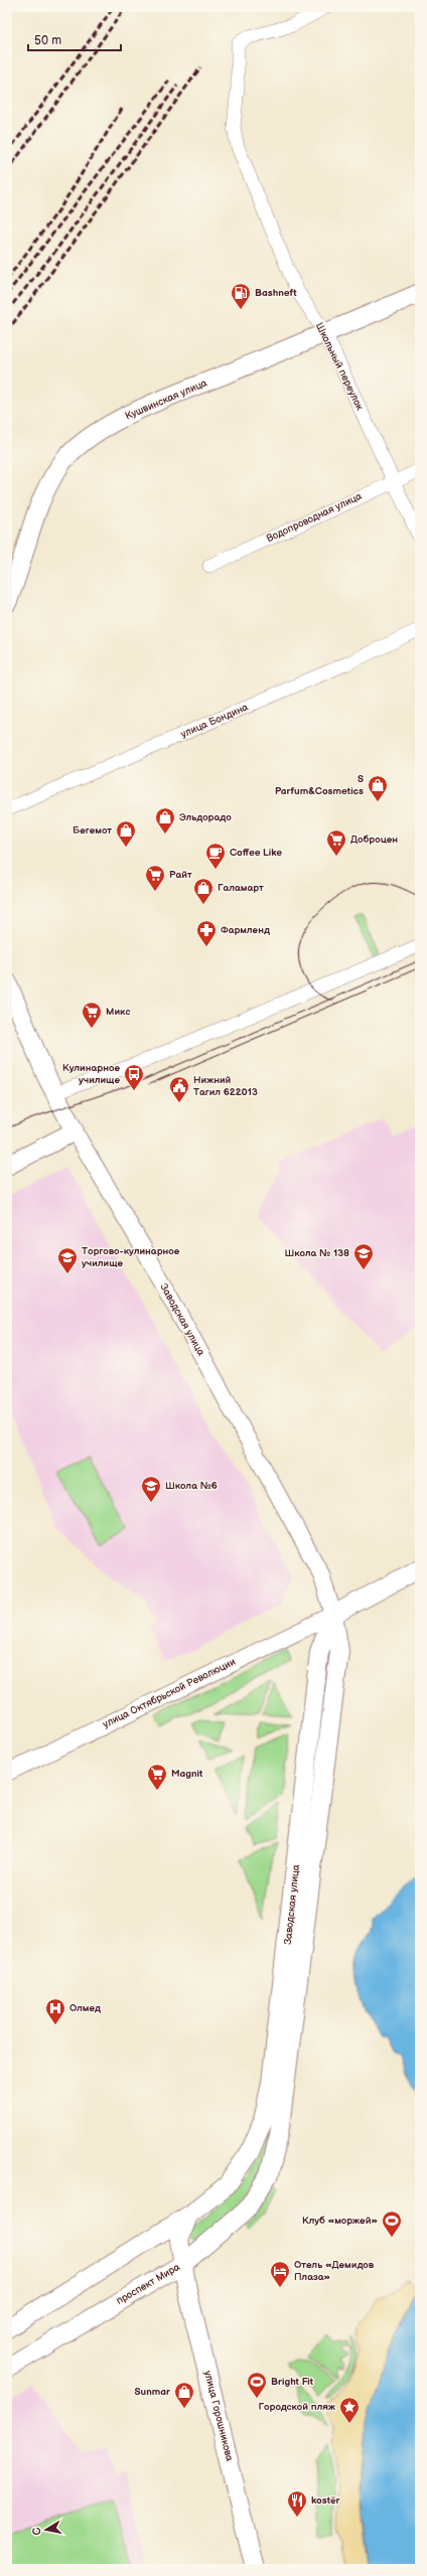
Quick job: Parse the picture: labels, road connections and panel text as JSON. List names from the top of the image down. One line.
{"streets":{"main road":["Кушвинская улица","Заводская улица","проспект Мира","улица Горошникова"],"street":["Школьный переулок","Водопроводная улица","улица Бондина","улица Октябрьской Революции"]},"crossings":[["Школьный переулок","Кушвинская улица"],["Школьный переулок","Водопроводная улица"],["Заводская улица","улица Октябрьской Революции"],["Заводская улица","проспект Мира"],["Заводская улица","улица Горошникова"],["проспект Мира","улица Горошникова"]],"places":{"fuel station":["Bashneft"],"shop":["S Parfum&Cosmetics","Эльдорадо","Бегемот","Галамарт","Sunmar"],"supermarket":["Доброцен","Райт","Микс","Magnit"],"cafe":["Coffee Like"],"pharmacy":["Фармленд"],"bus stop":["Кулинарное училище"],"public building":["Нижний Тагил 622013"],"school or university":["Школа № 138","Торгово-кулинарное училище","Школа №6"],"hospital":["Олмед"],"sports":["Клуб «моржей»","Bright Fit"],"hotel":["Отель «Демидов Плаза»"],"place":["Городской пляж"],"restaurant":["kostёr"]},"scale_bar":"50 m","north":"left"}
